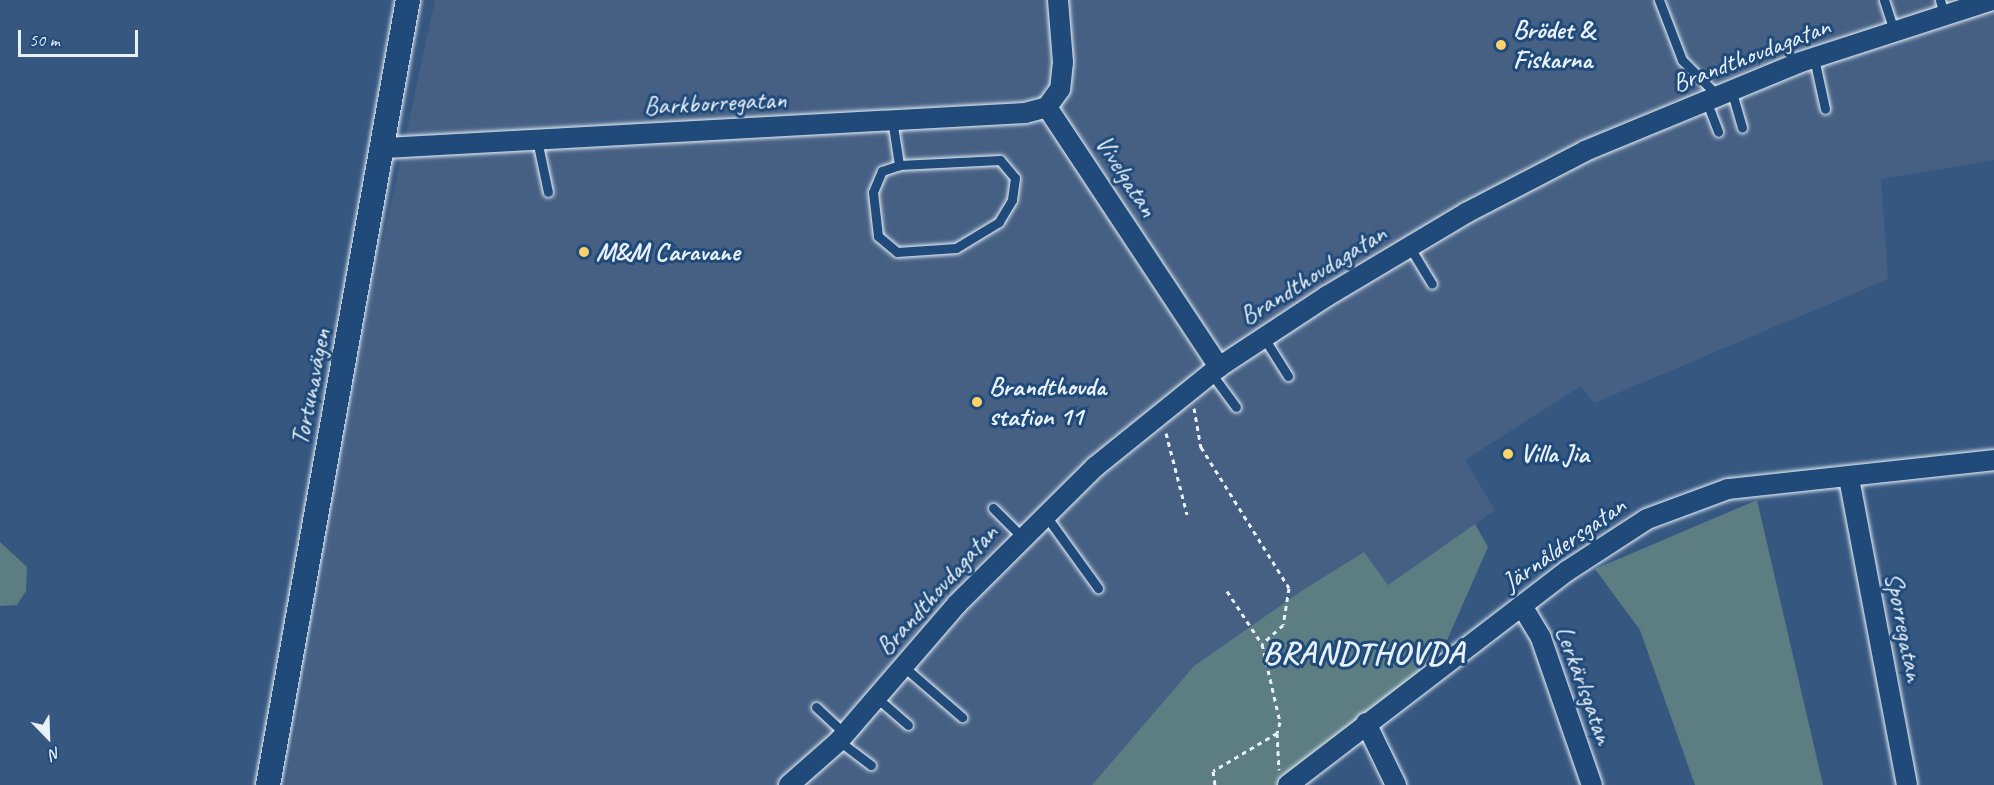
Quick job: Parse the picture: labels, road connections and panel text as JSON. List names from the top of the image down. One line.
{"streets":{"street":["Brandthovdagatan","Barkborregatan","Vivelgatan","Tortunavägen","Järnåldersgatan","Sporregatan","Lerkärlsgatan"]},"crossings":[["Brandthovdagatan","Vivelgatan"],["Barkborregatan","Vivelgatan"],["Barkborregatan","Tortunavägen"],["Järnåldersgatan","Sporregatan"],["Järnåldersgatan","Lerkärlsgatan"]],"districts":["BRANDTHOVDA"],"places":["Brödet & Fiskarna","M&M Caravane","Brandthovda station 11","Villa Jia"],"scale_bar":"50 m","north":"bottom right"}
